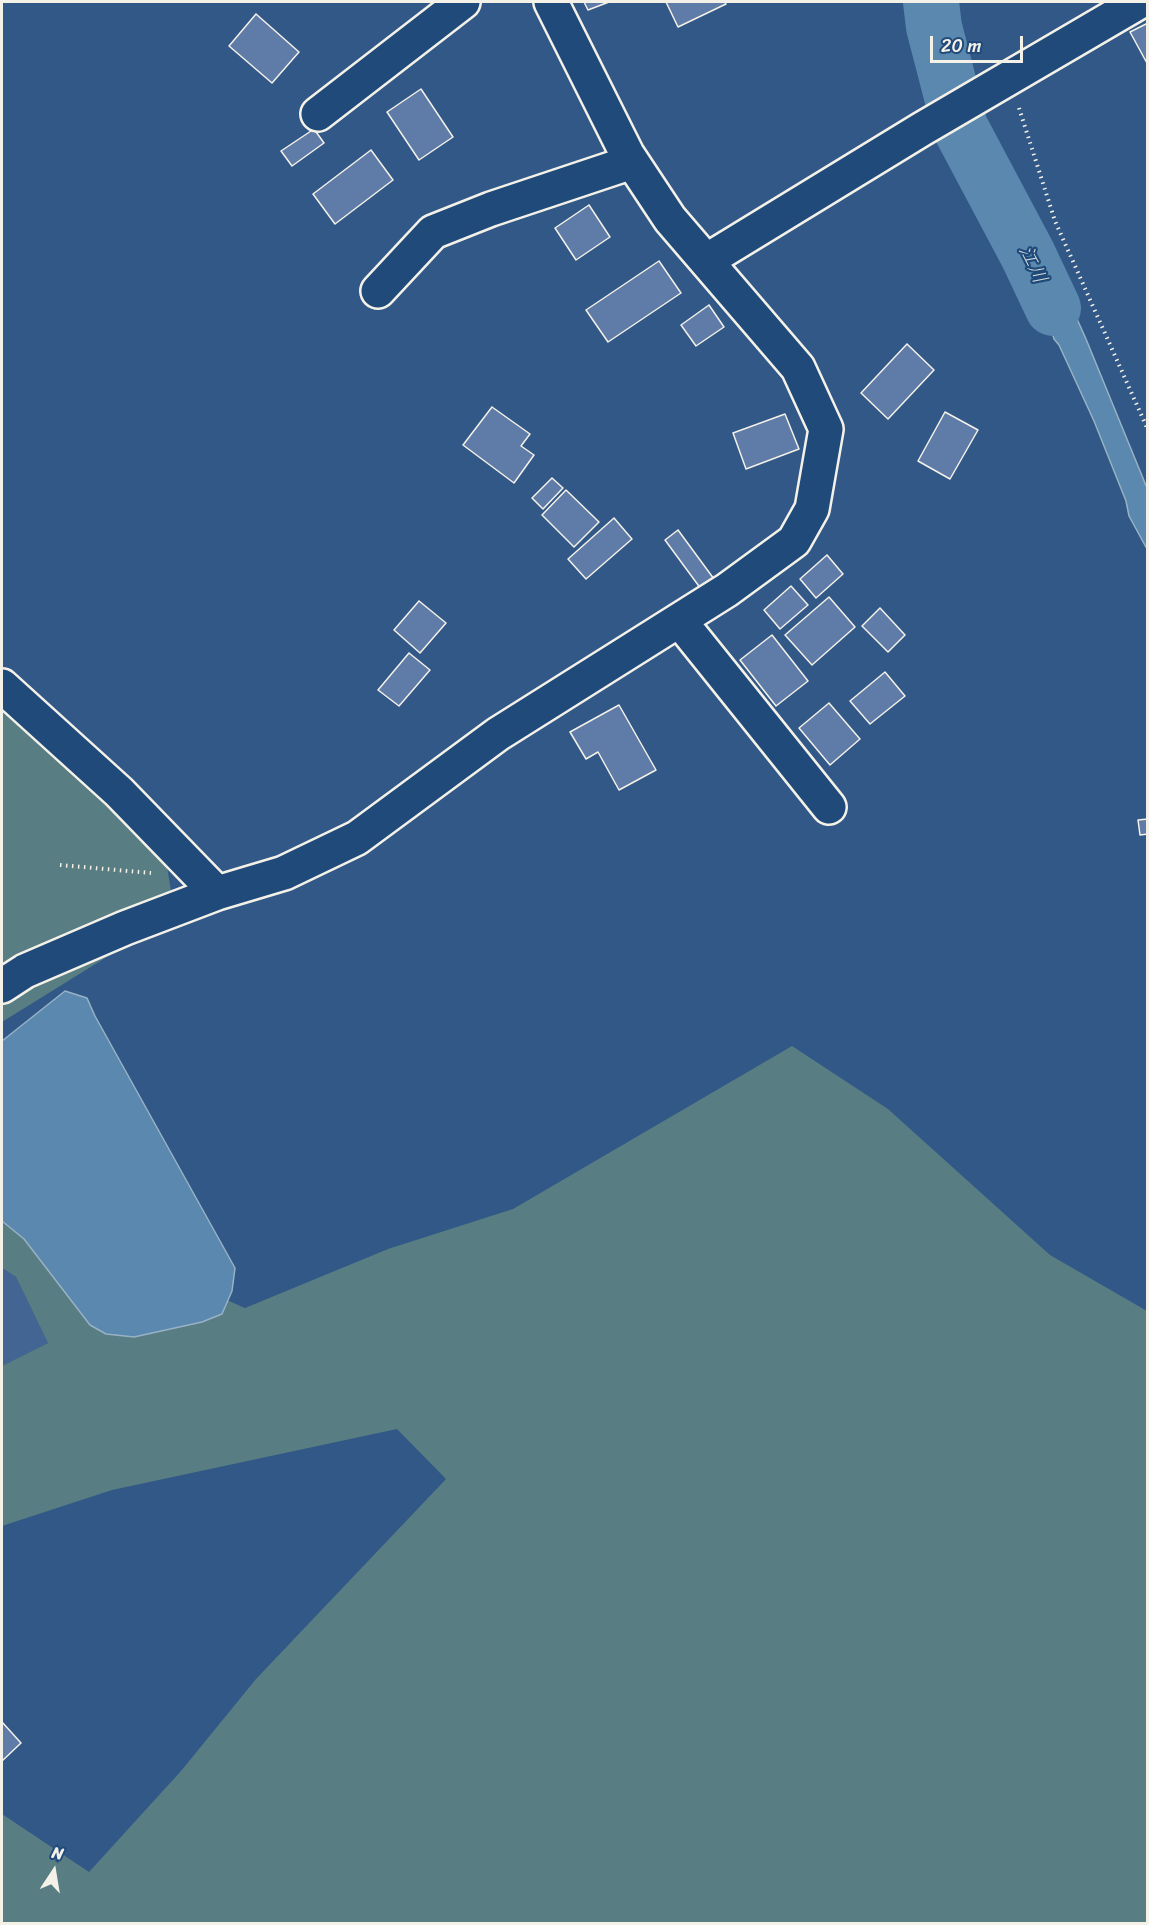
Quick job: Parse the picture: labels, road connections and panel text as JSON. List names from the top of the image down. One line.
{"water":["江川"],"scale_bar":"20 m","north":"top"}
